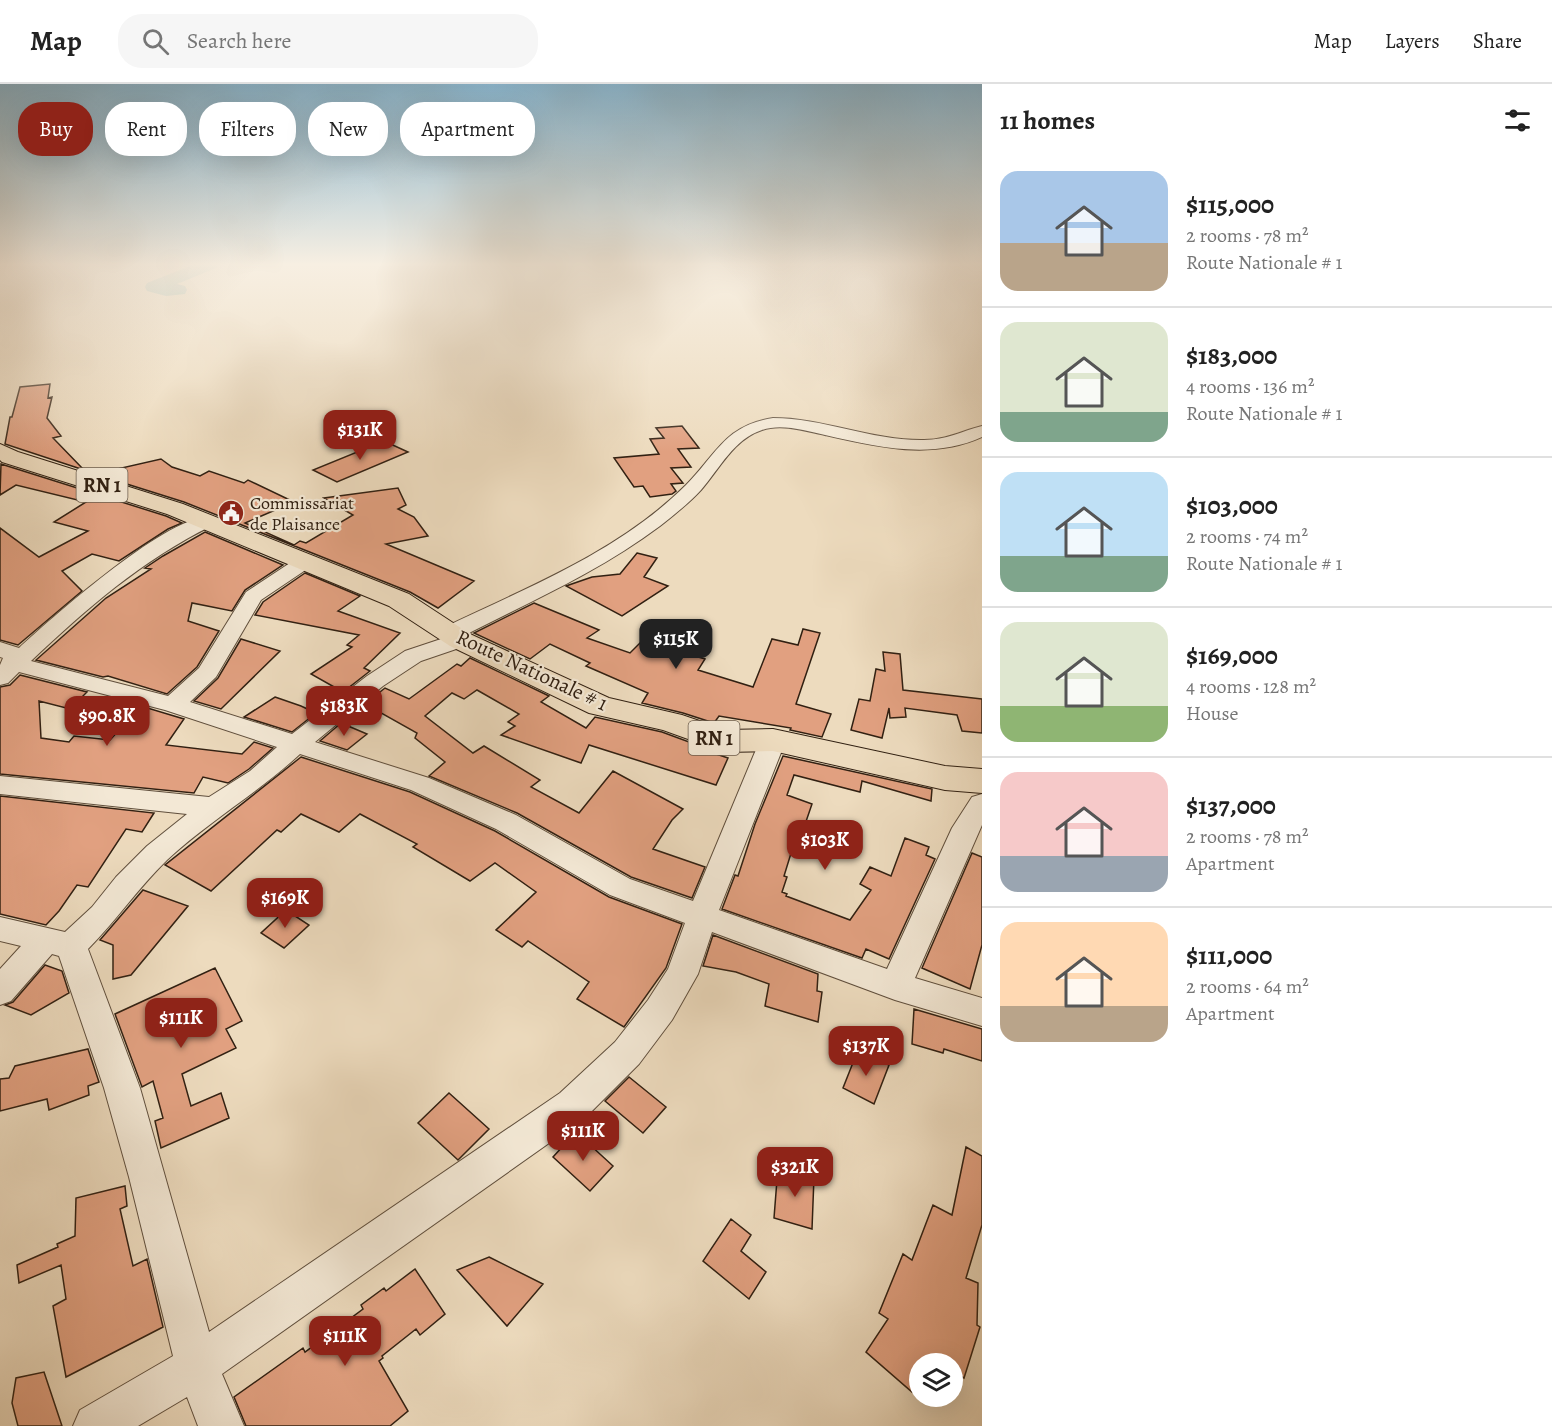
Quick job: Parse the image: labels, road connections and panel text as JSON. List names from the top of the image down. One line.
{"streets":{"main road":["RN 1","Route Nationale # 1"]},"crossings":[["RN 1","Route Nationale # 1"]],"places":{"public building":["Commissariat de Plaisance"]},"page":{"header":"Map","search":"Search here","nav":["Map","Layers","Share"],"heading":"11 homes","chip":["Buy","Rent","Filters","New","Apartment"],"list":[{"name":"$115,000","note":"2 rooms · 78 m² · Route Nationale # 1"},{"name":"$183,000","note":"4 rooms · 136 m² · Route Nationale # 1"},{"name":"$103,000","note":"2 rooms · 74 m² · Route Nationale # 1"},{"name":"$169,000","note":"4 rooms · 128 m² · House"},{"name":"$137,000","note":"2 rooms · 78 m² · Apartment"},{"name":"$111,000","note":"2 rooms · 64 m² · Apartment"}],"price":["$131K","$115K","$183K","$90.8K","$103K","$169K","$111K","$137K","$111K","$321K","$111K"]}}
